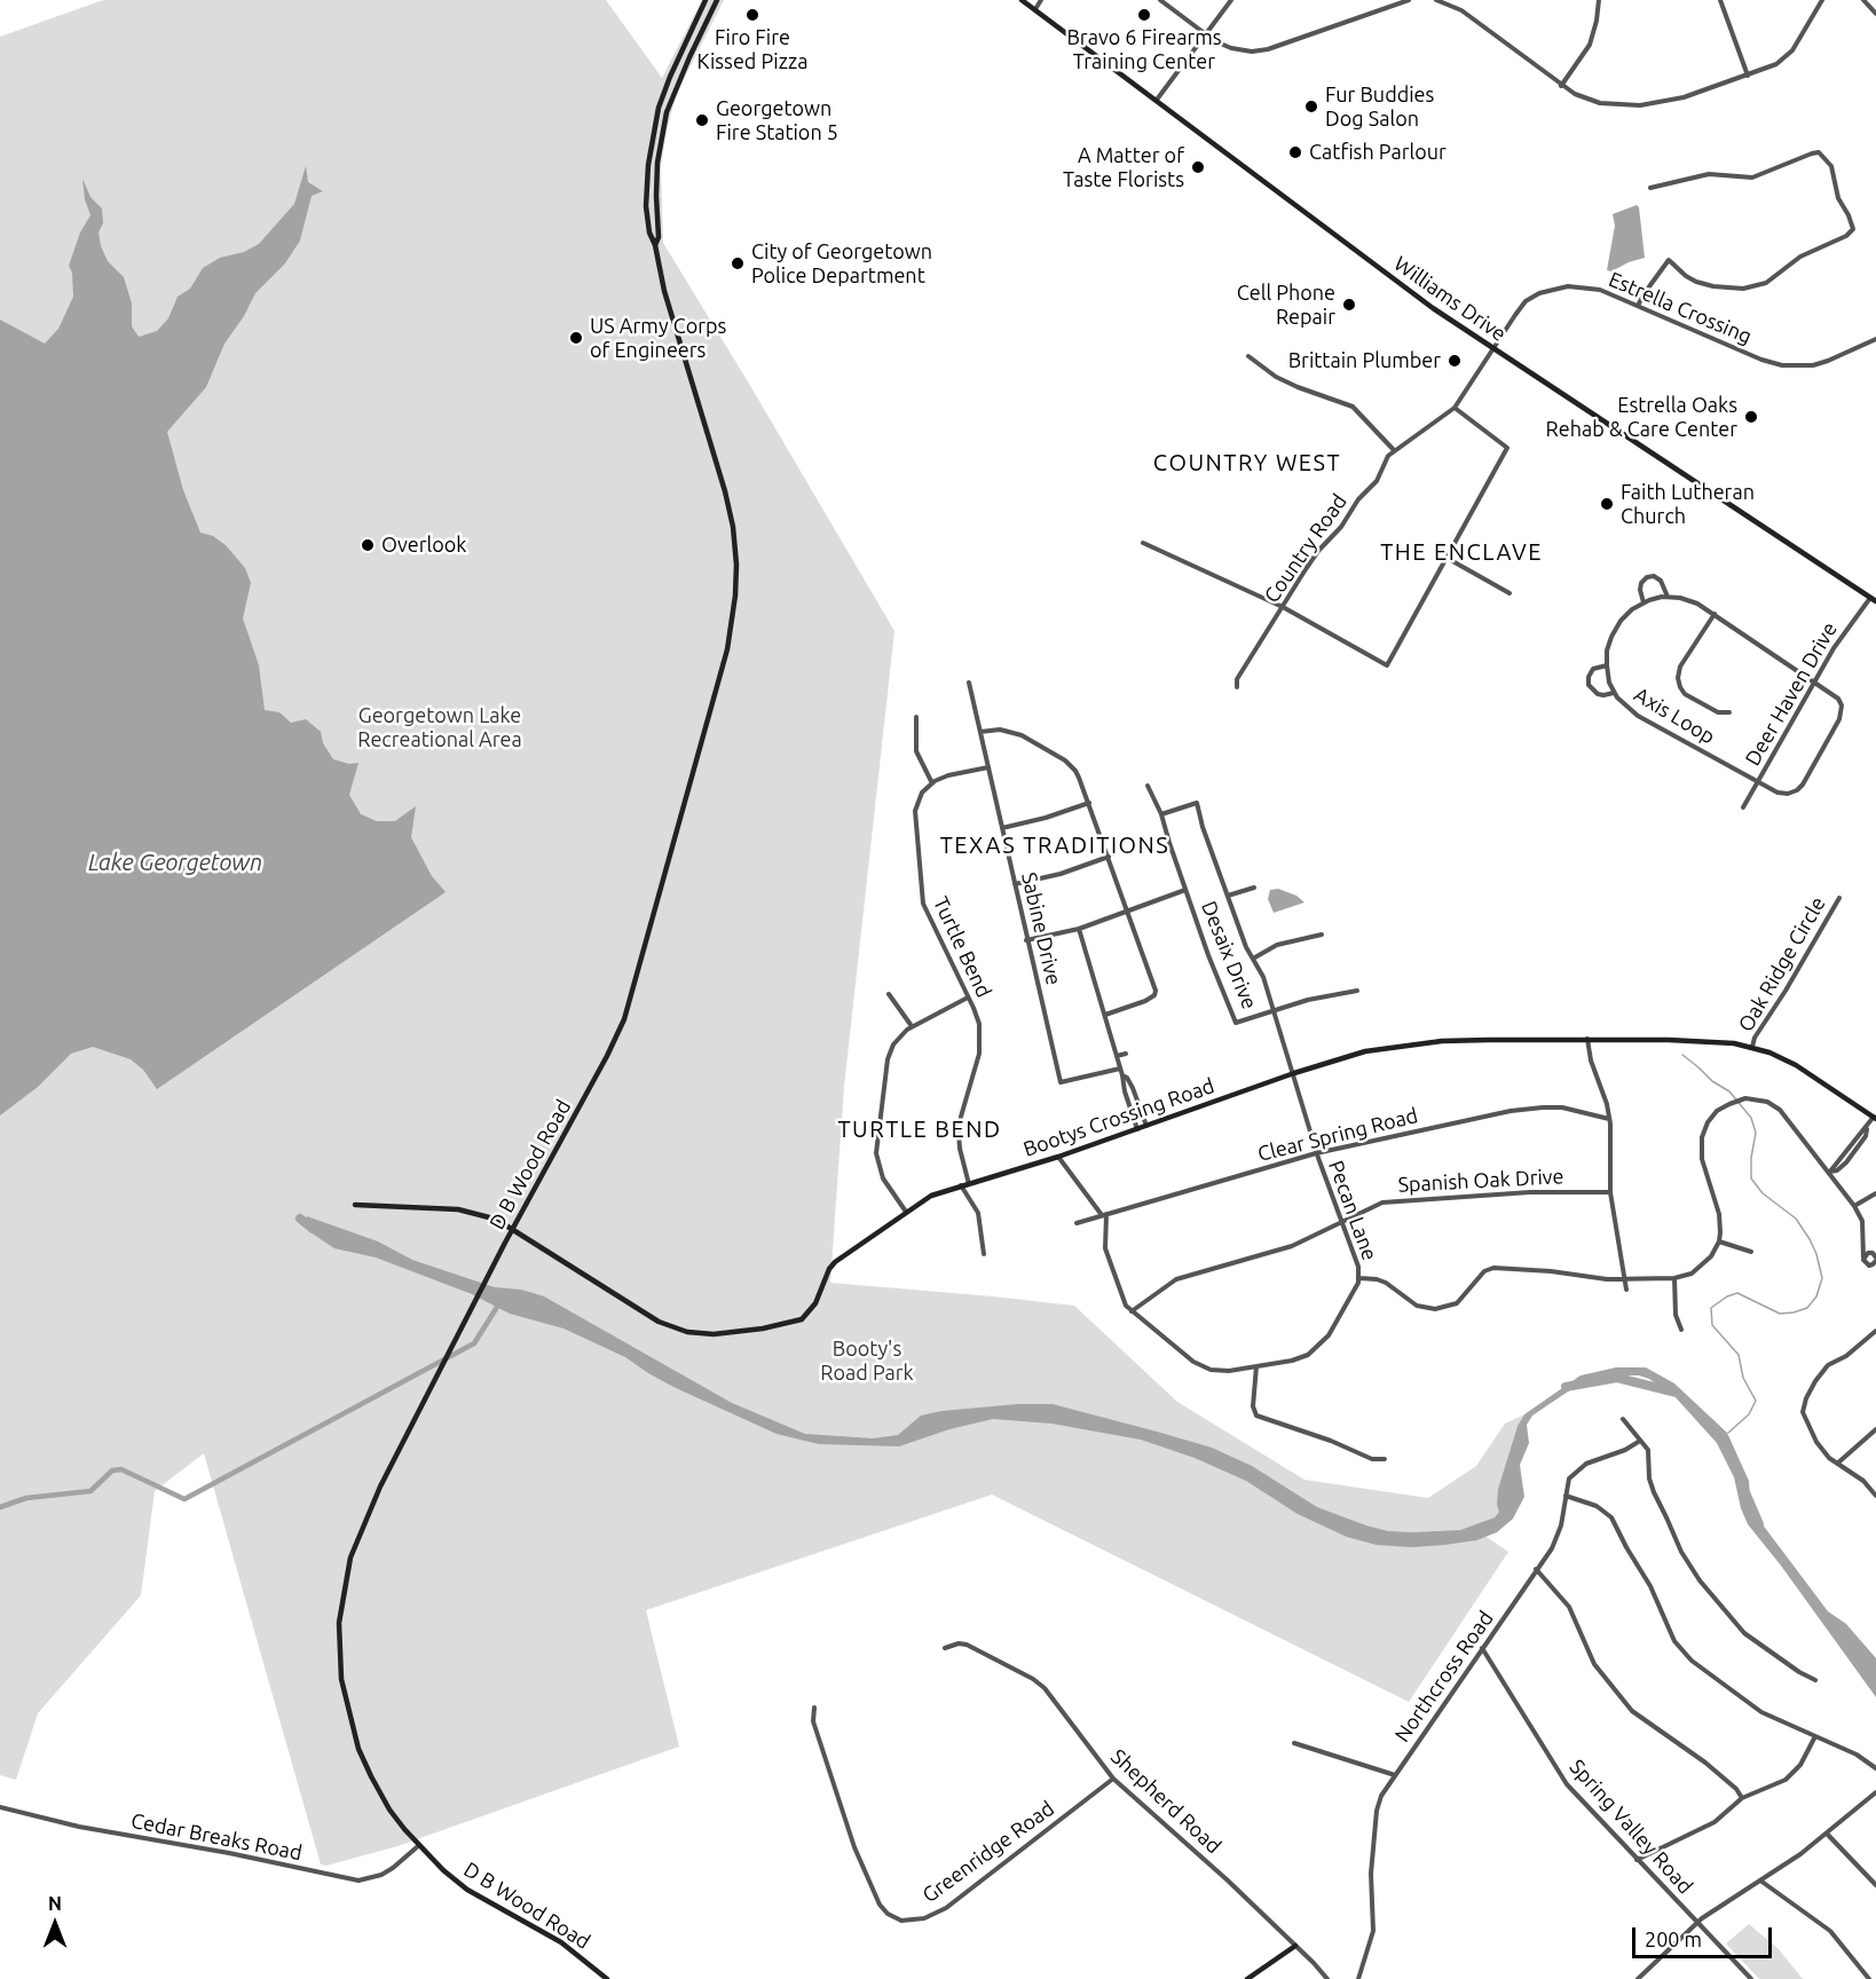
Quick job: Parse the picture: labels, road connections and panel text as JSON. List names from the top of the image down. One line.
{"streets":{"main road":["Williams Drive","Bootys Crossing Road","D B Wood Road"],"street":["Estrella Crossing","Country Road","Deer Haven Drive","Axis Loop","Sabine Drive","Turtle Bend","Desaix Drive","Oak Ridge Circle","Clear Spring Road","Spanish Oak Drive","Pecan Lane","Northcross Road","Shepherd Road","Spring Valley Road","Cedar Breaks Road","Greenridge Road"]},"crossings":[["Williams Drive","Estrella Crossing"],["Williams Drive","Country Road"],["Williams Drive","Deer Haven Drive"],["Estrella Crossing","Country Road"],["Deer Haven Drive","Axis Loop"],["Turtle Bend","Bootys Crossing Road"],["Oak Ridge Circle","Bootys Crossing Road"],["Bootys Crossing Road","Pecan Lane"],["Clear Spring Road","Pecan Lane"],["D B Wood Road","Cedar Breaks Road"],["Spanish Oak Drive","Pecan Lane"],["Northcross Road","Spring Valley Road"],["Shepherd Road","Greenridge Road"]],"districts":["COUNTRY WEST","THE ENCLAVE","TEXAS TRADITIONS","TURTLE BEND"],"water":["Lake Georgetown"],"parks":["Georgetown Lake Recreational Area","Booty's Road Park"],"places":["Firo Fire Kissed Pizza","Bravo 6 Firearms Training Center","Fur Buddies Dog Salon","Georgetown Fire Station 5","Catfish Parlour","A Matter of Taste Florists","City of Georgetown Police Department","Cell Phone Repair","US Army Corps of Engineers","Brittain Plumber","Estrella Oaks Rehab & Care Center","Faith Lutheran Church","Overlook"],"scale_bar":"200 m","north":"top"}
